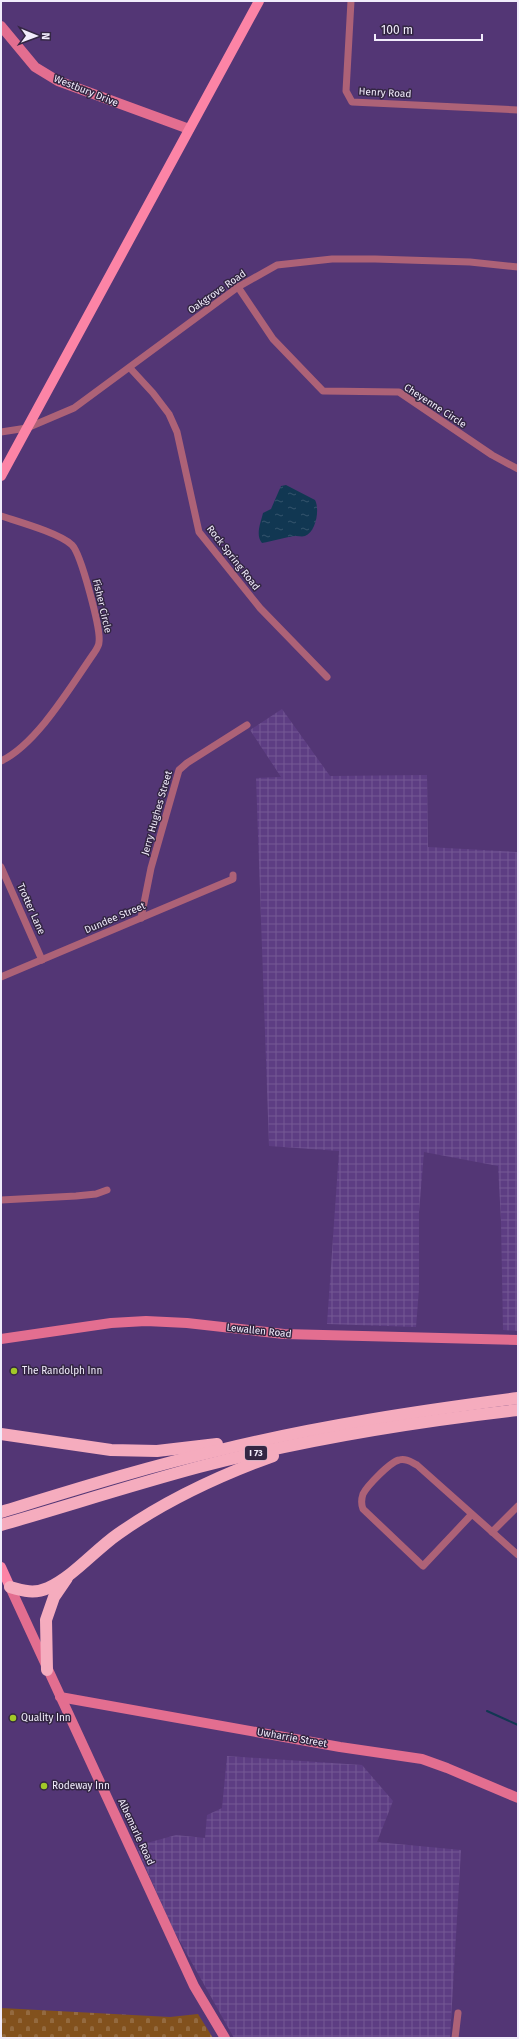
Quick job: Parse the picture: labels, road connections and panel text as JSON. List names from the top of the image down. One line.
{"streets":{"highway":["I 73"],"main road":["Albemarle Road"],"street":["Westbury Drive","Henry Road","Oakgrove Road","Cheyenne Circle","Rock Spring Road","Fisher Circle","Jerry Hughes Street","Trotter Lane","Dundee Street","Lewallen Road","Uwharrie Street"]},"crossings":[["Oakgrove Road","Cheyenne Circle"],["Oakgrove Road","Rock Spring Road"],["Jerry Hughes Street","Dundee Street"],["Trotter Lane","Dundee Street"],["Uwharrie Street","Albemarle Road"]],"places":["The Randolph Inn","Quality Inn","Rodeway Inn"],"scale_bar":"100 m","north":"right"}
